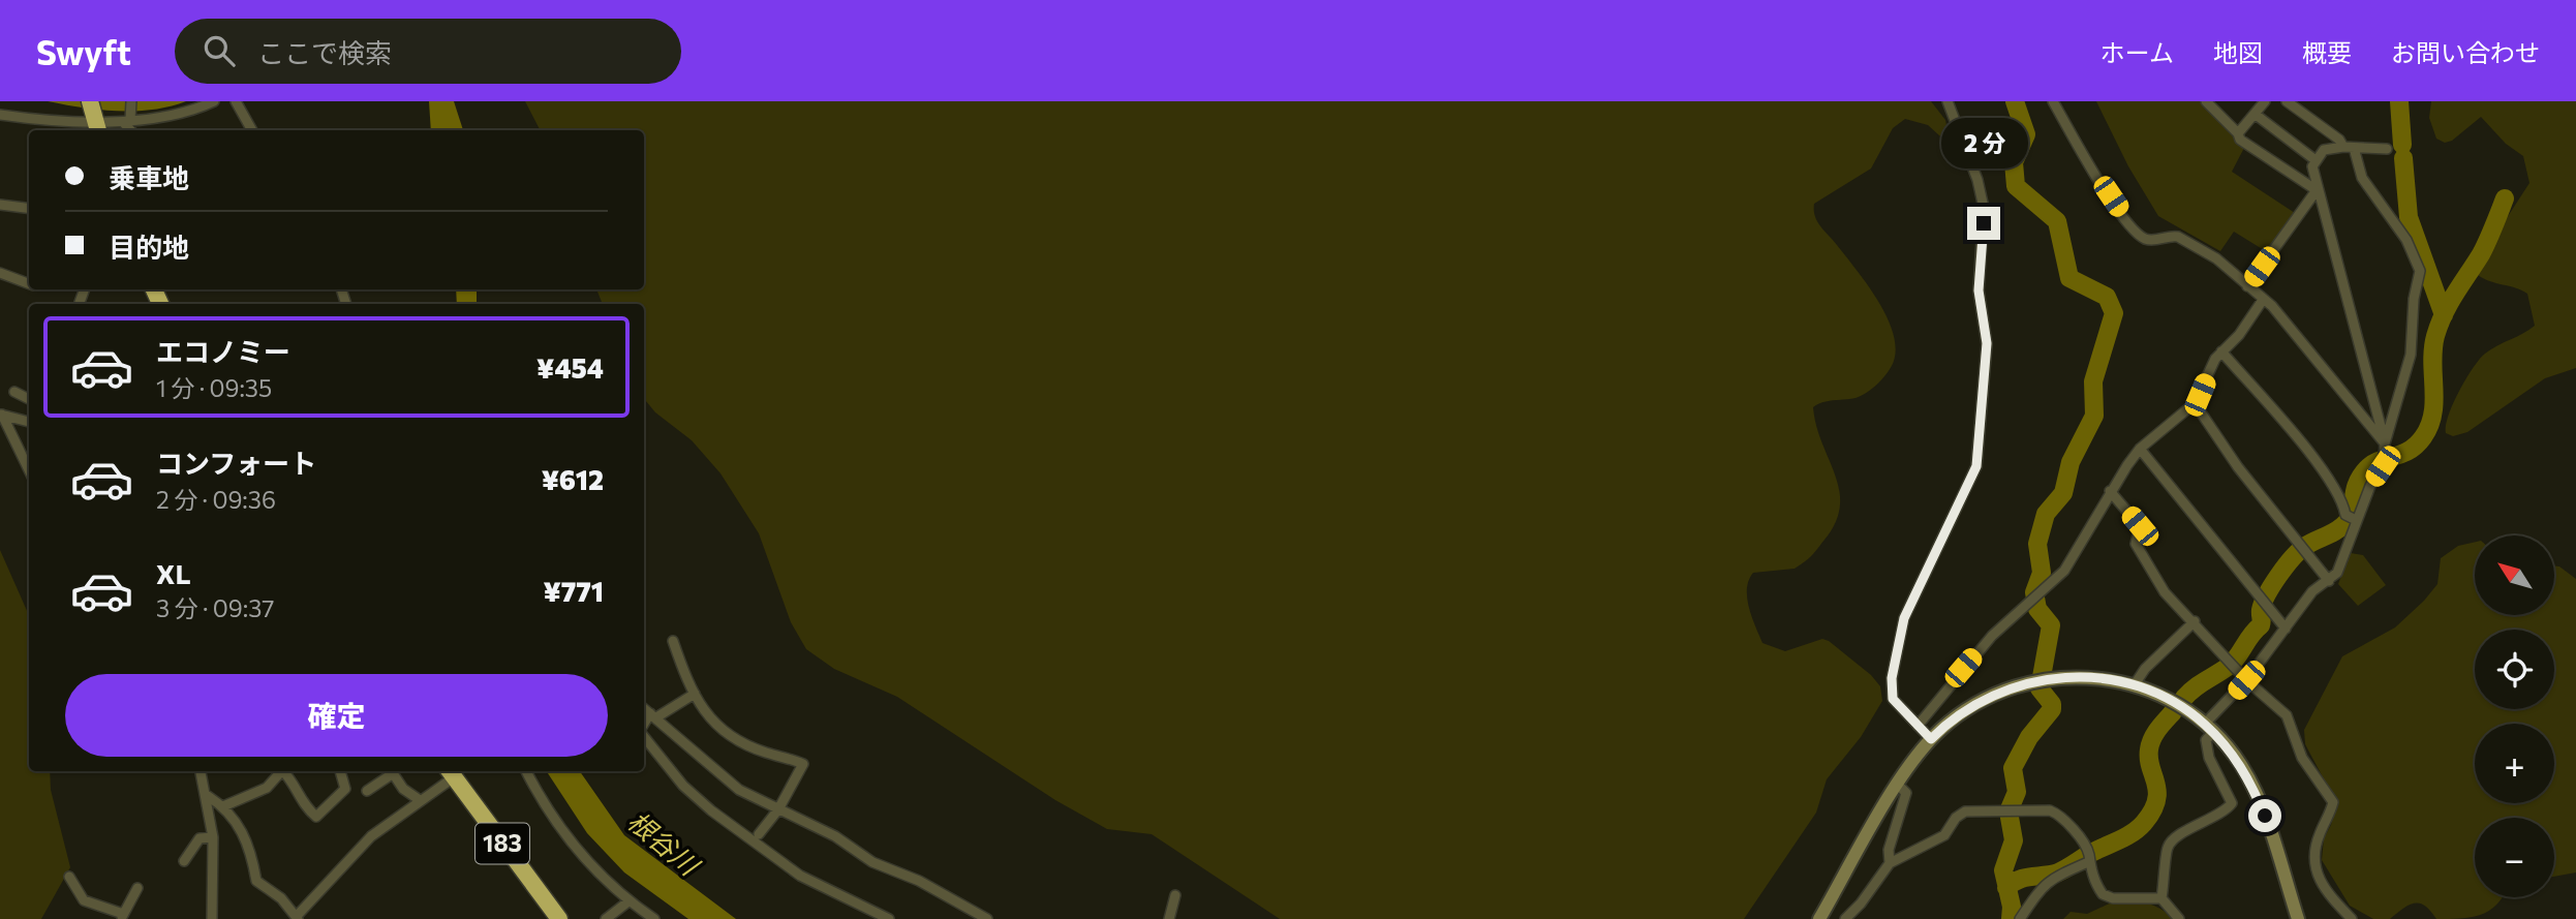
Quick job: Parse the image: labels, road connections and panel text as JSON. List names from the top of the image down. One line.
{"streets":{"highway":["183"]},"water":["根谷川"],"north":"top left","page":{"header":"Swyft","search":"ここで検索","nav":["ホーム","地図","概要","お問い合わせ"],"bubble":"2 分","banner":["乗車地","目的地"],"list":[{"name":"エコノミー","note":"1 分 · 09:35","value":"¥454"},{"name":"コンフォート","note":"2 分 · 09:36","value":"¥612"},{"name":"XL","note":"3 分 · 09:37","value":"¥771"}],"map_buttons":["+","−"],"buttons":"確定"}}
